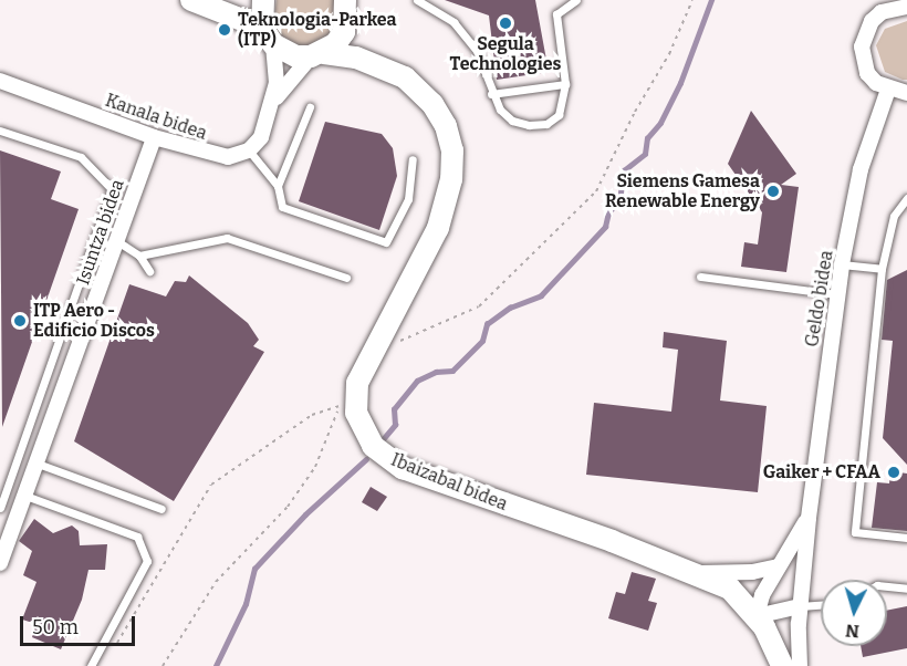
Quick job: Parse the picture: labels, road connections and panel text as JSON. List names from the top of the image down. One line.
{"streets":{"street":["Kanala bidea","Isuntza bidea","Geldo bidea","Ibaizabal bidea"]},"crossings":[["Kanala bidea","Isuntza bidea"]],"places":["Segula Technologies","Teknologia-Parkea (ITP)","Siemens Gamesa Renewable Energy","ITP Aero - Edificio Discos","Gaiker + CFAA"],"scale_bar":"50 m","north":"bottom"}
